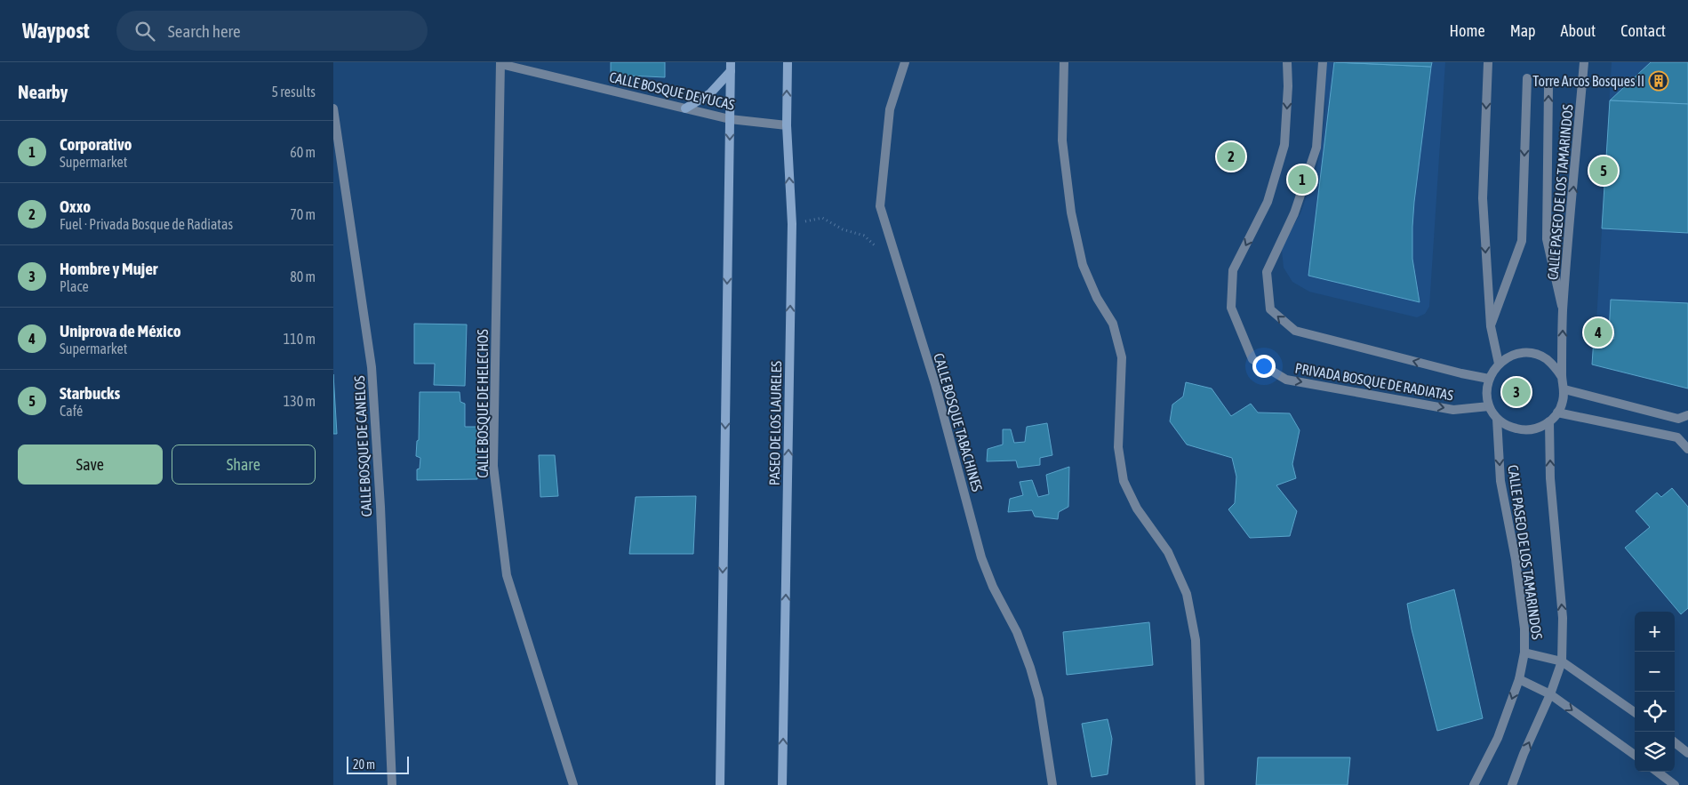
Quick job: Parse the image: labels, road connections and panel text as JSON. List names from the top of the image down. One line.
{"streets":{"main road":["PASEO DE LOS LAURELES"],"street":["CALLE BOSQUE DE YUCAS","CALLE PASEO DE LOS TAMARINDOS","PRIVADA BOSQUE DE RADIATAS","CALLE BOSQUE DE HELECHOS","CALLE BOSQUE TABACHINES","CALLE BOSQUE DE CANELOS"]},"crossings":[["CALLE BOSQUE DE YUCAS","CALLE BOSQUE DE HELECHOS"],["CALLE BOSQUE DE YUCAS","PASEO DE LOS LAURELES"],["CALLE PASEO DE LOS TAMARINDOS","PRIVADA BOSQUE DE RADIATAS"]],"places":{"building":["Torre Arcos Bosques II"]},"scale_bar":"20 m","page":{"header":"Waypost","search":"Search here","nav":["Home","Map","About","Contact"],"heading":["Nearby","5 results"],"list":[{"mark":"1","name":"Corporativo","note":"Supermarket","value":"60 m"},{"mark":"2","name":"Oxxo","note":"Fuel · Privada Bosque de Radiatas","value":"70 m"},{"mark":"3","name":"Hombre y Mujer","note":"Place","value":"80 m"},{"mark":"4","name":"Uniprova de México","note":"Supermarket","value":"110 m"},{"mark":"5","name":"Starbucks","note":"Café","value":"130 m"}],"pins":["2","5","1","4","3"],"buttons":["Save","Share"],"map_buttons":["+","−"],"scale":"20 m"}}
